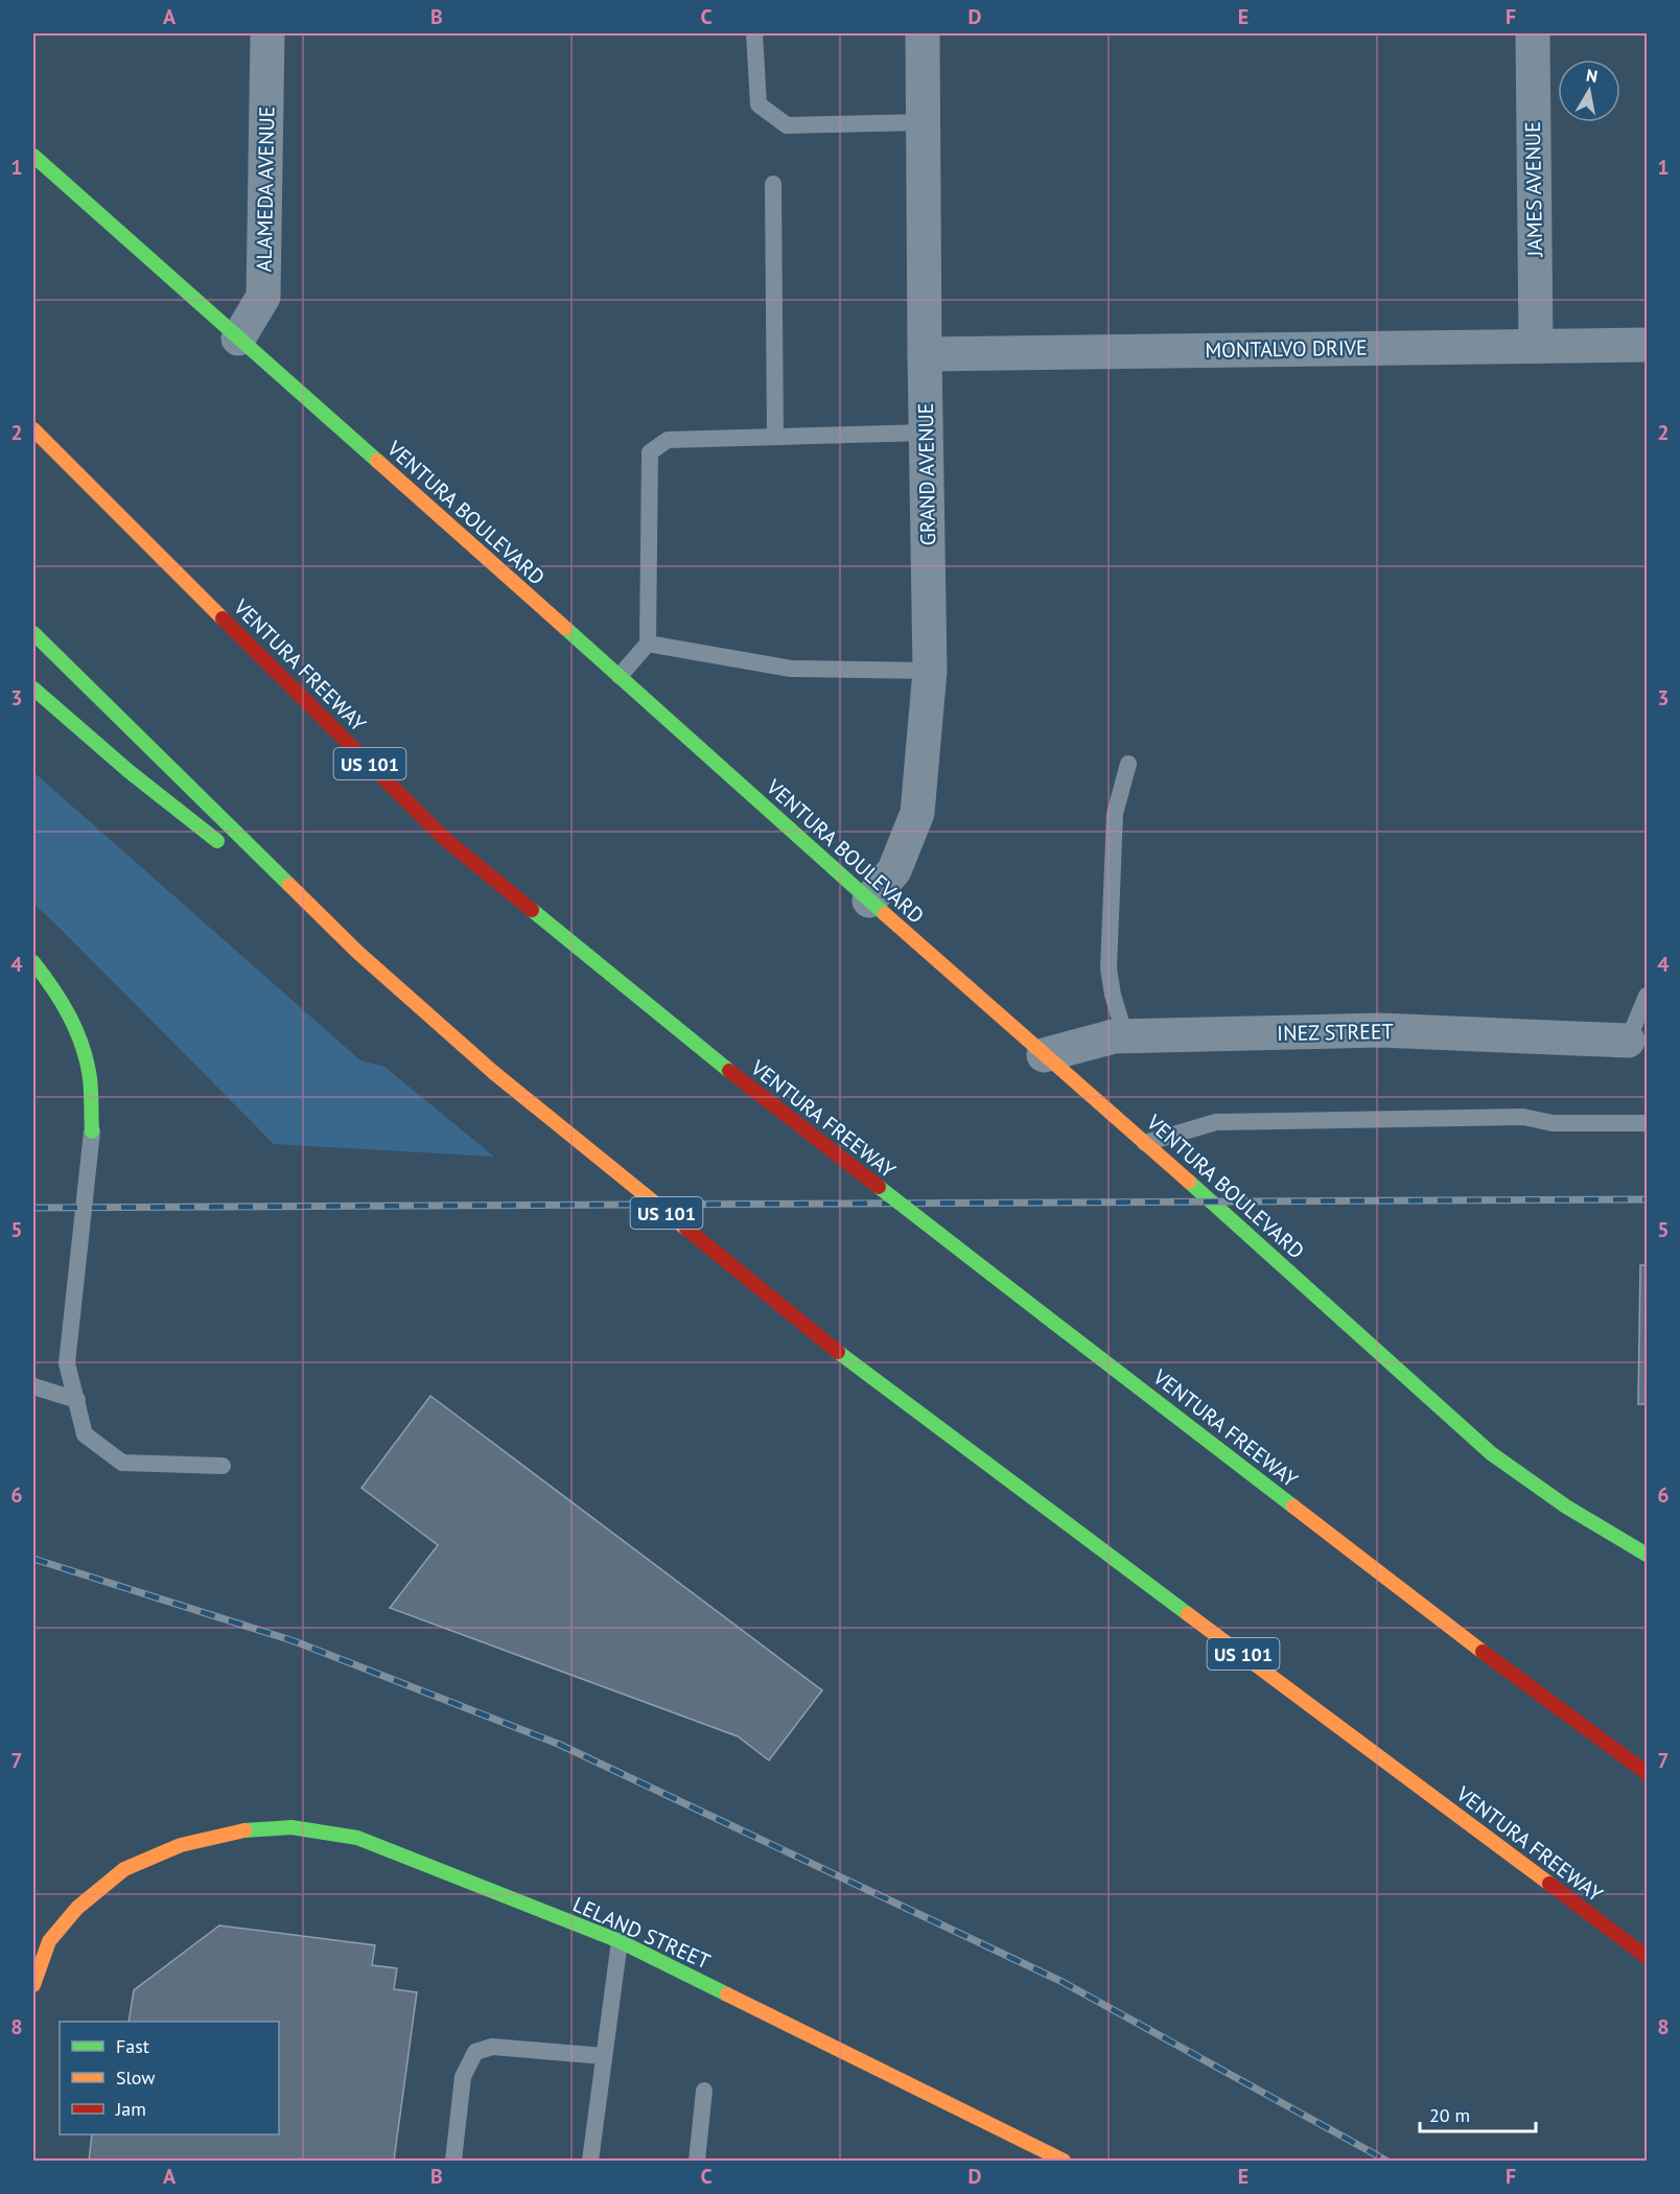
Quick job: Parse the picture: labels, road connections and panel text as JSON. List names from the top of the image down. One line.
{"streets":{"main road":["VENTURA BOULEVARD","VENTURA FREEWAY","US 101","LELAND STREET"],"street":["ALAMEDA AVENUE","JAMES AVENUE","MONTALVO DRIVE","GRAND AVENUE","INEZ STREET"]},"crossings":[["ALAMEDA AVENUE","VENTURA BOULEVARD"],["JAMES AVENUE","MONTALVO DRIVE"],["MONTALVO DRIVE","GRAND AVENUE"],["GRAND AVENUE","VENTURA BOULEVARD"],["VENTURA BOULEVARD","INEZ STREET"]],"legend":["Fast","Slow","Jam"],"scale_bar":"20 m","north":"top","grid":{"columns":["A","B","C","D","E","F"],"rows":["1","2","3","4","5","6","7","8"]}}
